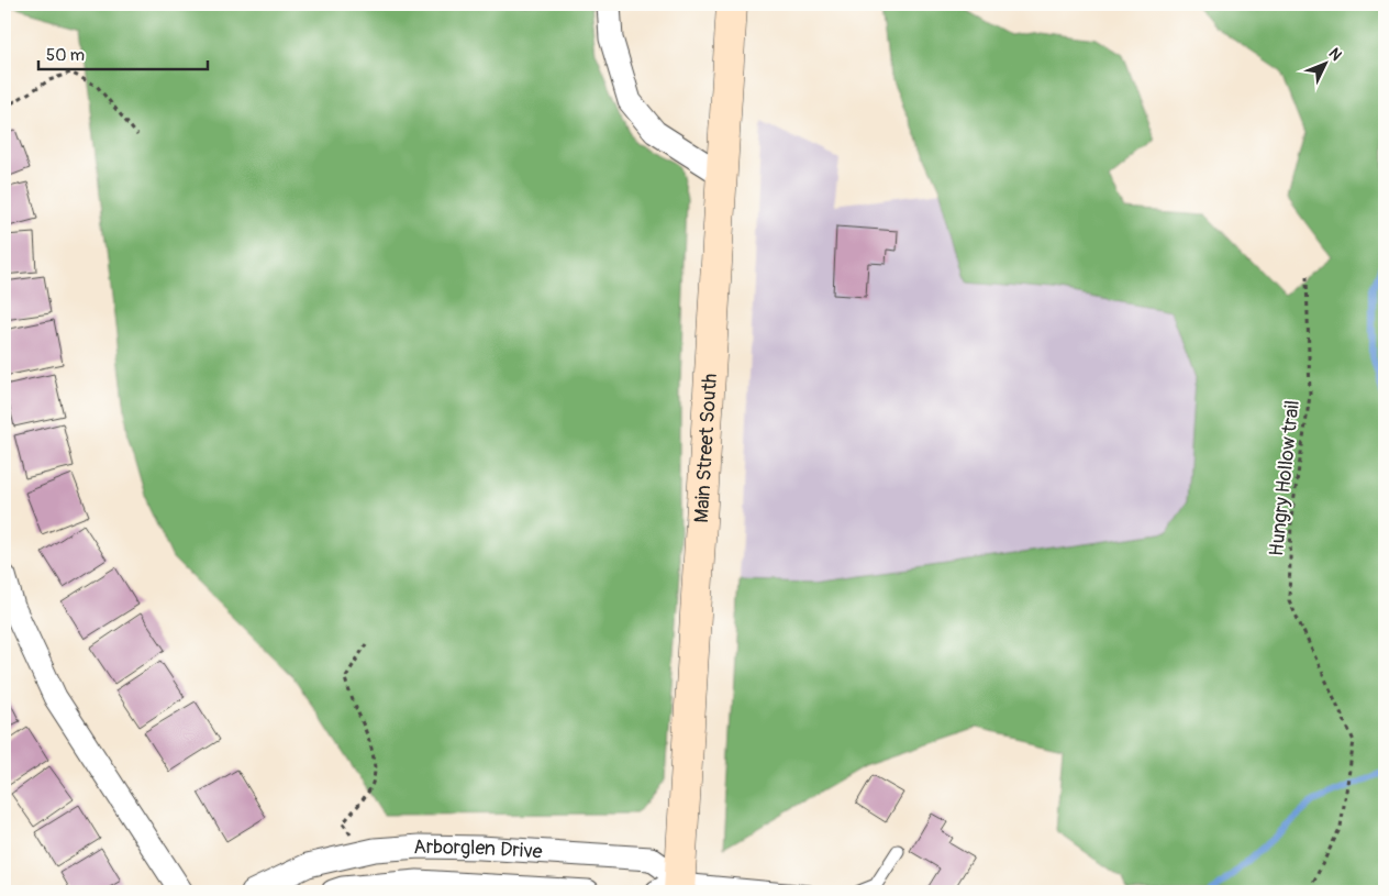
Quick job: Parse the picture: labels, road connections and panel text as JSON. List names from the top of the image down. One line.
{"streets":{"street":["Main Street South","Arborglen Drive"],"path":["Hungry Hollow trail"]},"crossings":[["Main Street South","Arborglen Drive"]],"scale_bar":"50 m","north":"top right"}
